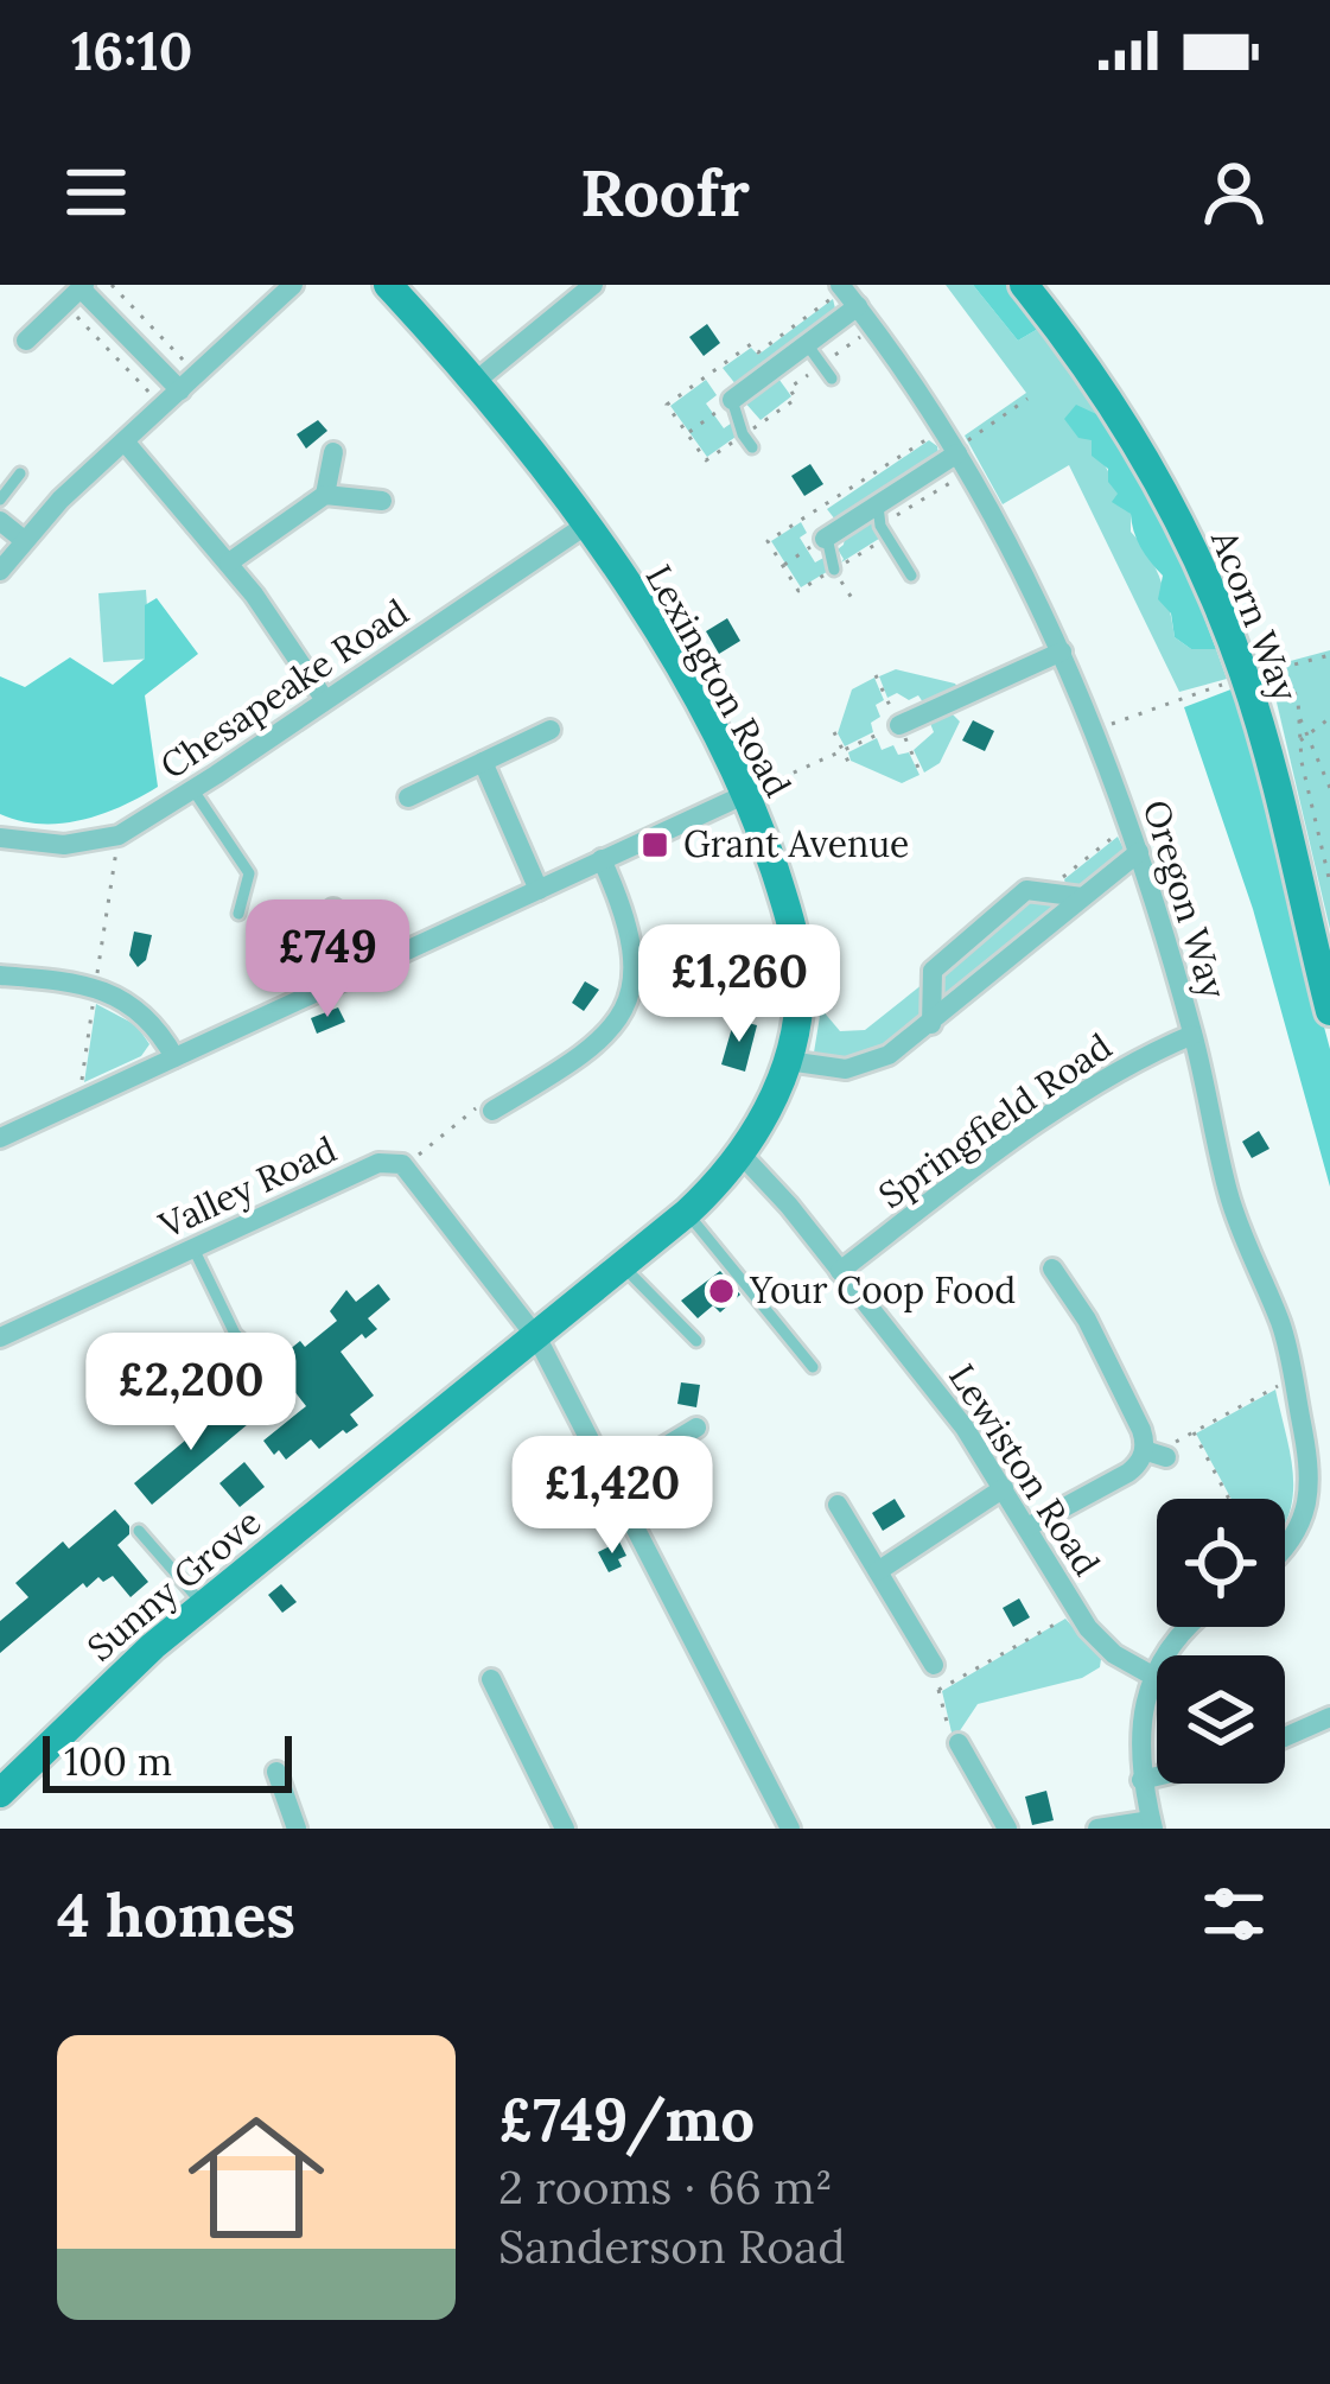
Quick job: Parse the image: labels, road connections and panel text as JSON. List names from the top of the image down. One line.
{"streets":{"street":["Acorn Way","Lexington Road","Chesapeake Road","Oregon Way","Springfield Road","Valley Road","Lewiston Road","Sunny Grove"]},"crossings":[["Lexington Road","Chesapeake Road"],["Lexington Road","Lewiston Road"],["Lexington Road","Sunny Grove"],["Oregon Way","Springfield Road"],["Springfield Road","Lewiston Road"]],"places":{"transit":["Grant Avenue"],"other":["Your Coop Food"]},"scale_bar":"100 m","page":{"status":"16:10","header":"Roofr","price":["£749","£1,260","£2,200","£1,420"],"scale":"100 m","heading":"4 homes","list":[{"name":"£749/mo","note":"2 rooms · 66 m² · Sanderson Road"}]}}
